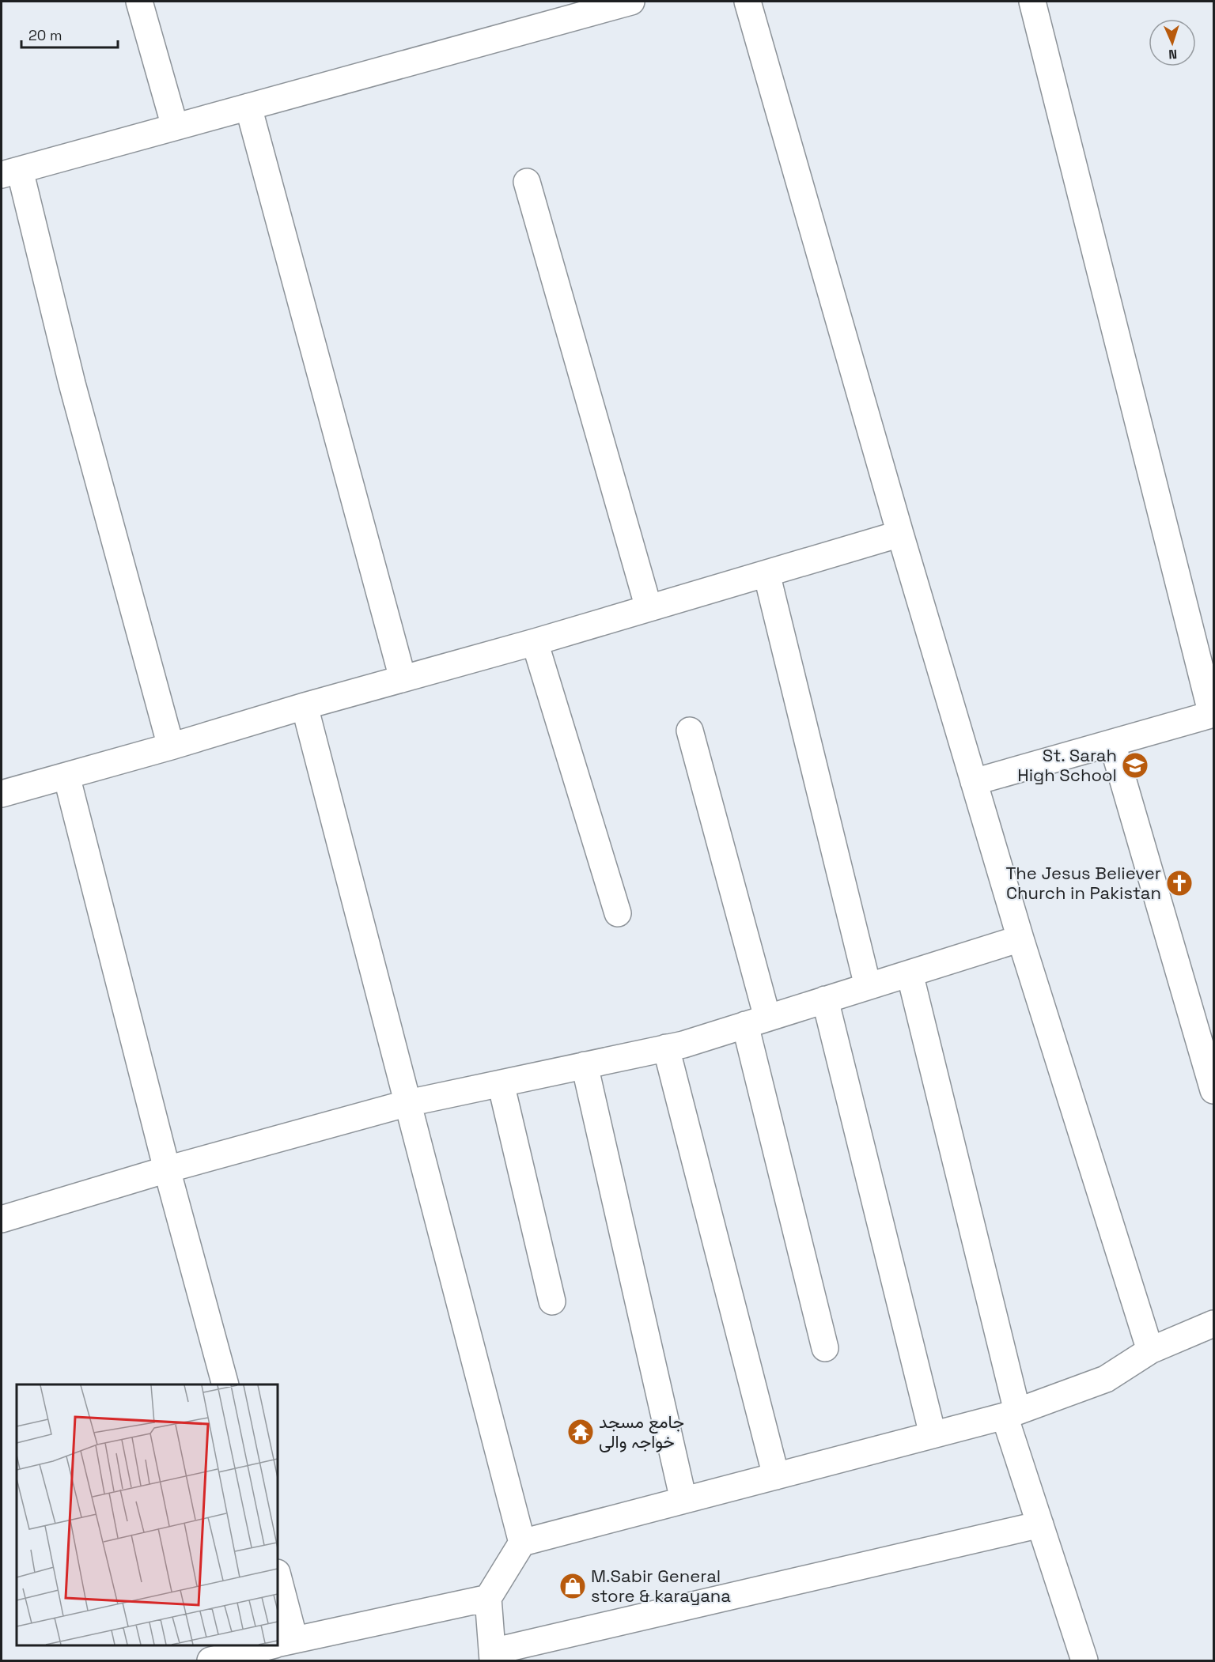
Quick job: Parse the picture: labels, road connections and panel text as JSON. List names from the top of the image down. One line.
{"places":{"school or university":["St. Sarah High School"],"church":["The Jesus Believer Church in Pakistan"],"temple":["جامع مسجد خواجہ والی"],"shop":["M.Sabir General store & karayana"]},"scale_bar":"20 m","north":"bottom"}
